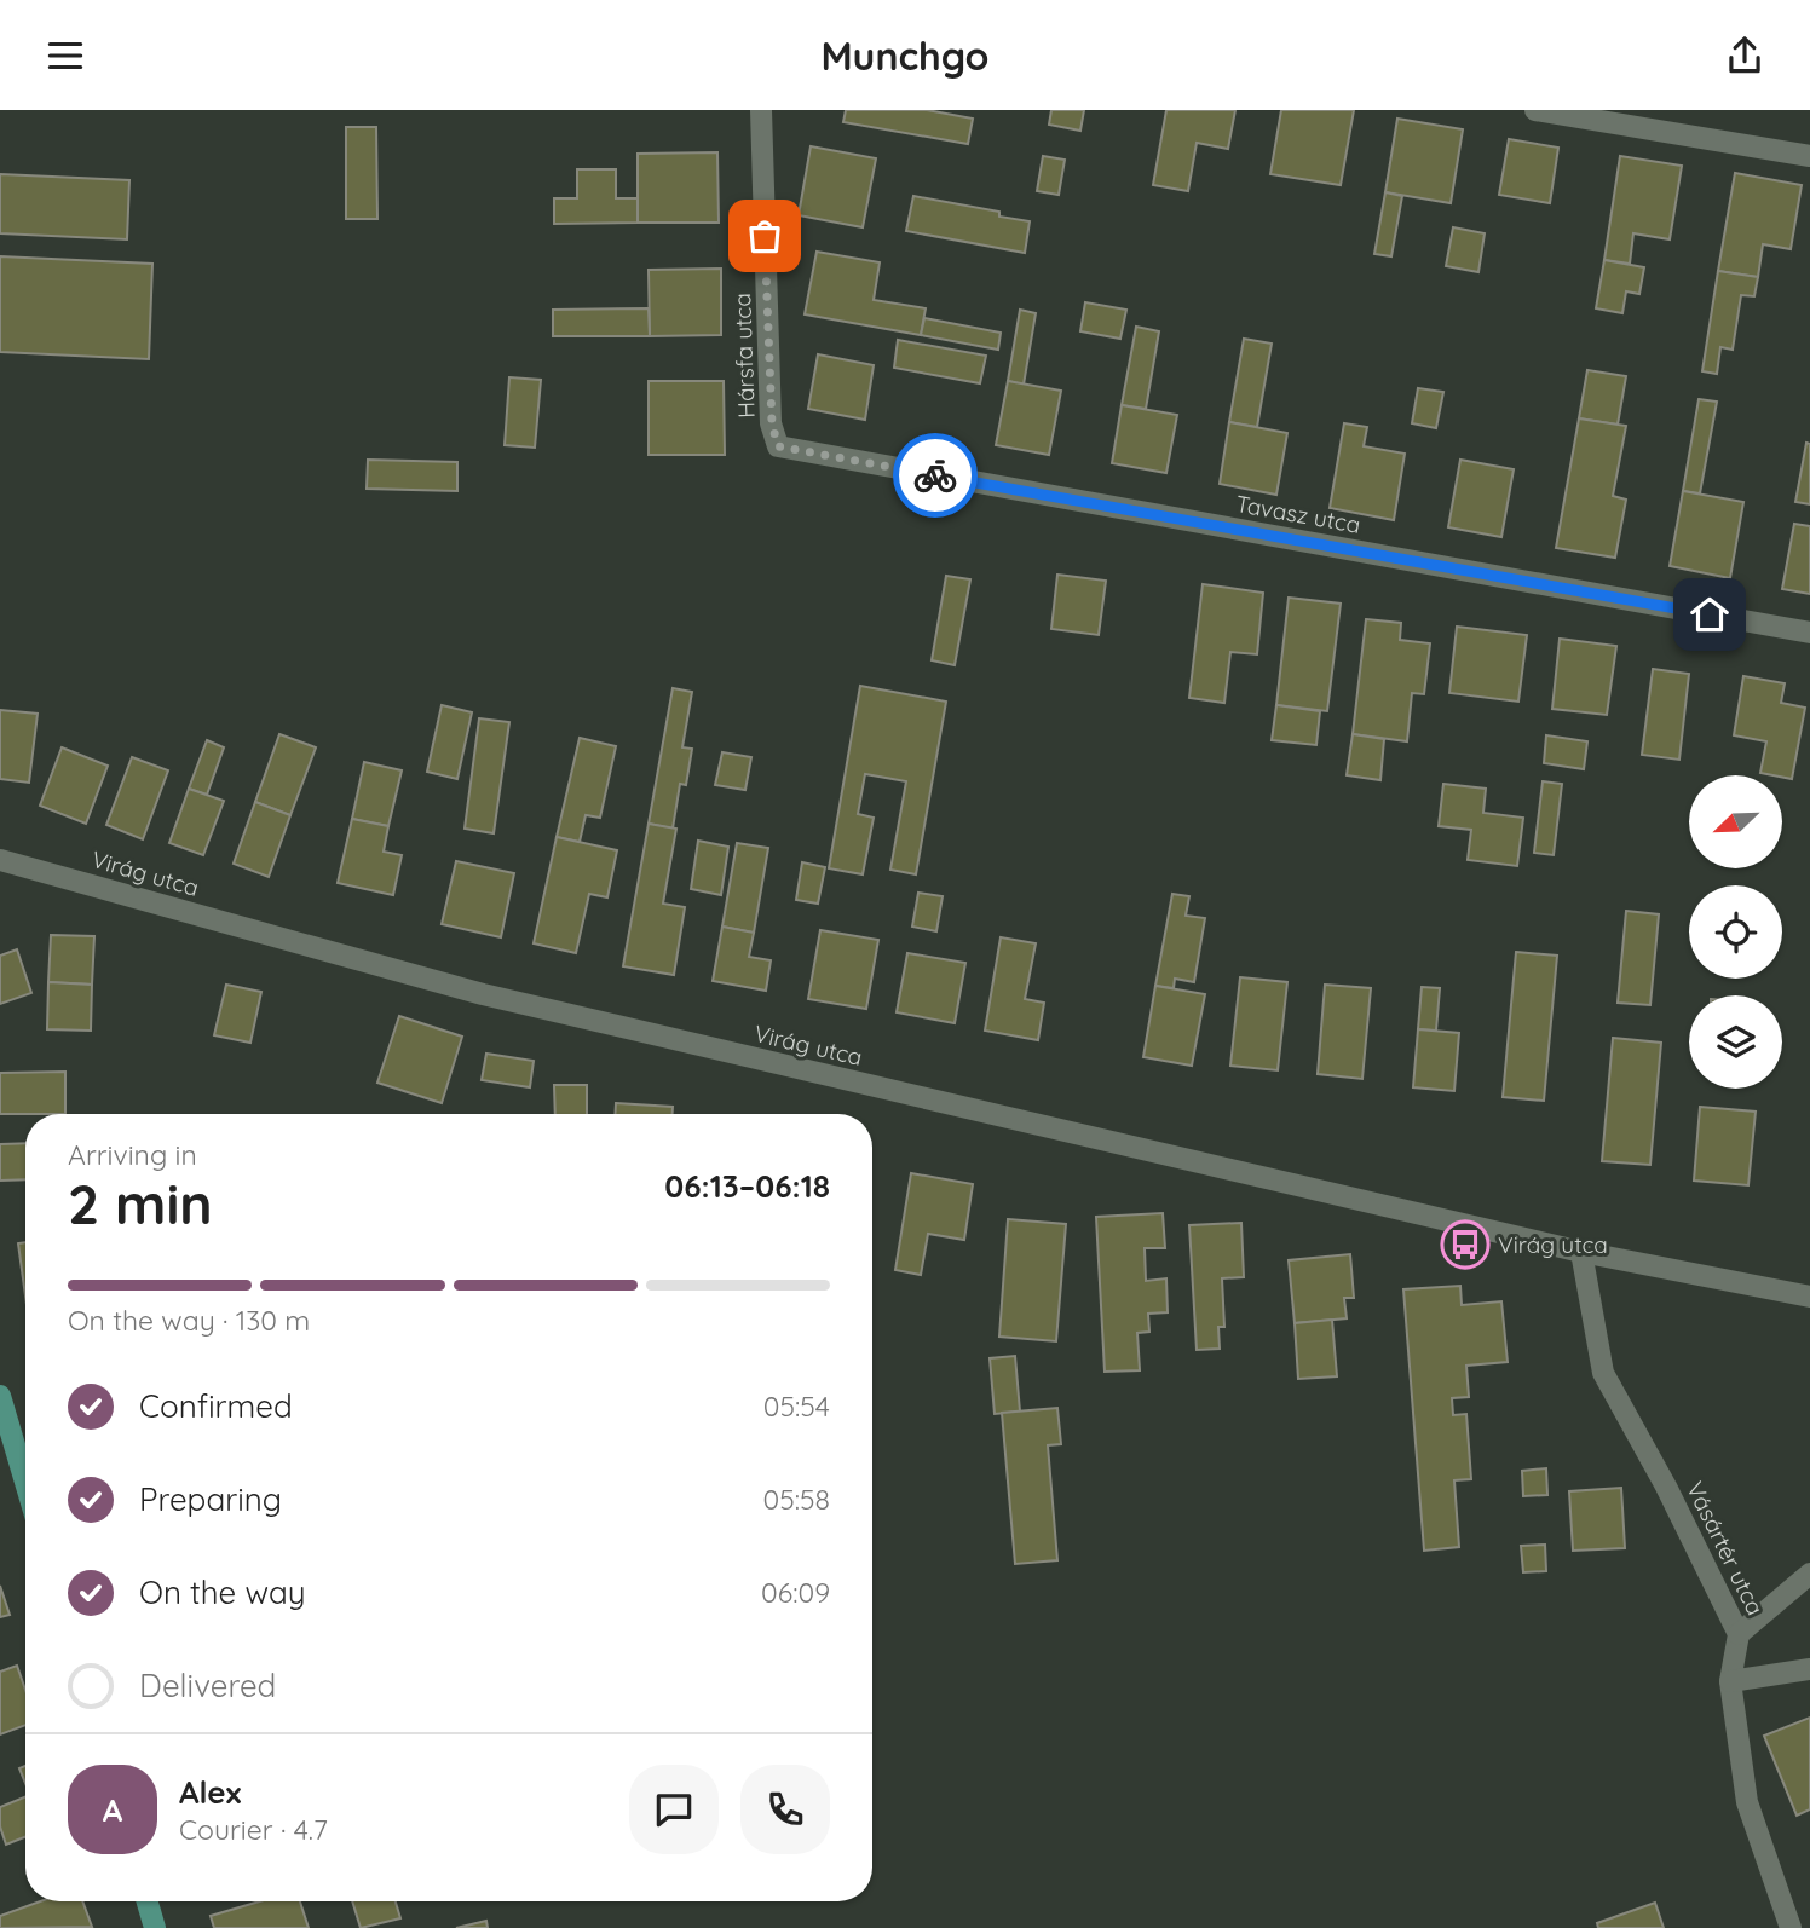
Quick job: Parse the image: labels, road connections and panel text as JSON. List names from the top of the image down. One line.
{"streets":{"street":["Hársfa utca","Tavasz utca","Virág utca","Vásártér utca"]},"crossings":[["Hársfa utca","Tavasz utca"],["Virág utca","Vásártér utca"]],"places":{"bus stop":["Virág utca"]},"north":"bottom left","page":{"header":"Munchgo","heading":["2 min","Arriving in","06:13–06:18"],"panel":["Alex","Courier · 4.7"],"bar":"On the way · 130 m","list":[["Confirmed","05:54"],["Preparing","05:58"],["On the way","06:09"],"Delivered"],"round":"A"}}
